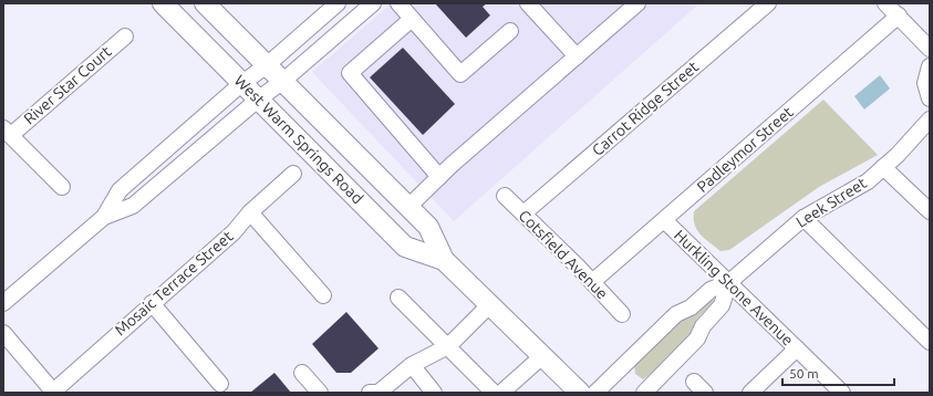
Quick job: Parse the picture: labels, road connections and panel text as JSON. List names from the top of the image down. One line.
{"streets":{"main road":["West Warm Springs Road"],"street":["River Star Court","Carrot Ridge Street","Padleymor Street","Leek Street","Cotsfield Avenue","Mosaic Terrace Street","Hurkling Stone Avenue"]},"crossings":[["Carrot Ridge Street","Cotsfield Avenue"],["Padleymor Street","Cotsfield Avenue"],["Padleymor Street","Hurkling Stone Avenue"],["Leek Street","Hurkling Stone Avenue"]],"scale_bar":"50 m"}
